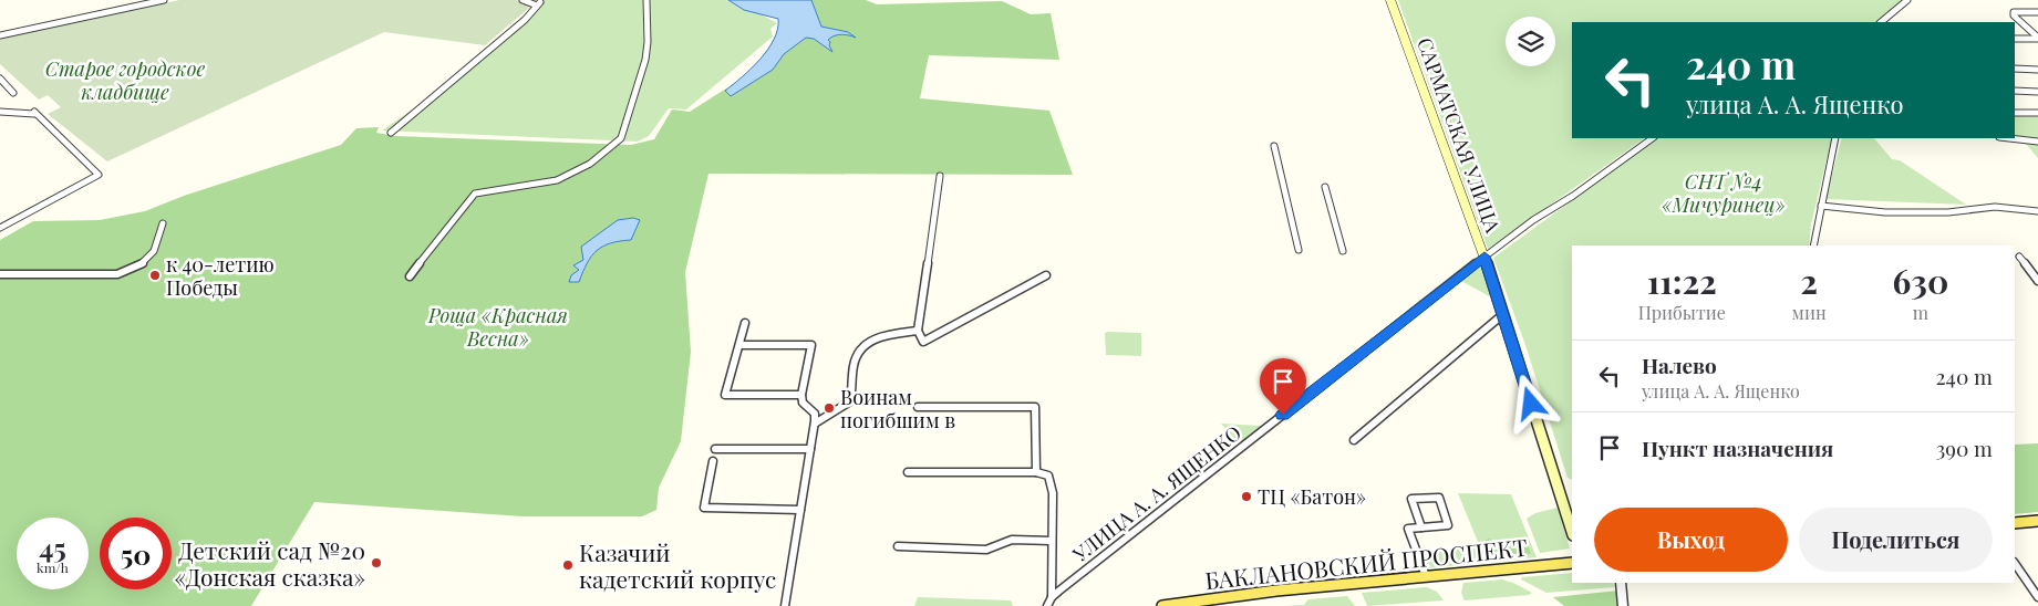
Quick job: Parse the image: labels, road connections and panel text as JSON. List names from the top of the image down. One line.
{"streets":{"main road":["САРМАТСКАЯ УЛИЦА","БАКЛАНОВСКИЙ ПРОСПЕКТ"],"street":["УЛИЦА А. А. ЯЩЕНКО"]},"crossings":[["САРМАТСКАЯ УЛИЦА","УЛИЦА А. А. ЯЩЕНКО"]],"parks":["Старое городское кладбище","СНТ №4 «Мичуринец»","Роща «Красная Весна»"],"places":["к 40-летию Победы","Воинам погибшим в","ТЦ «Батон»","Детский сад №20 «Донская сказка»","Казачий кадетский корпус"],"page":{"turn":["240 m","улица А. А. Ященко"],"eta":["11:22","Прибытие","2","мин","630","m"],"list":[{"name":"Налево","note":"улица А. А. Ященко","value":"240 m"},{"name":"Пункт назначения","value":"390 m"}],"buttons":["Выход","Поделиться"],"speed":"45 km/h","limit":"50"}}
